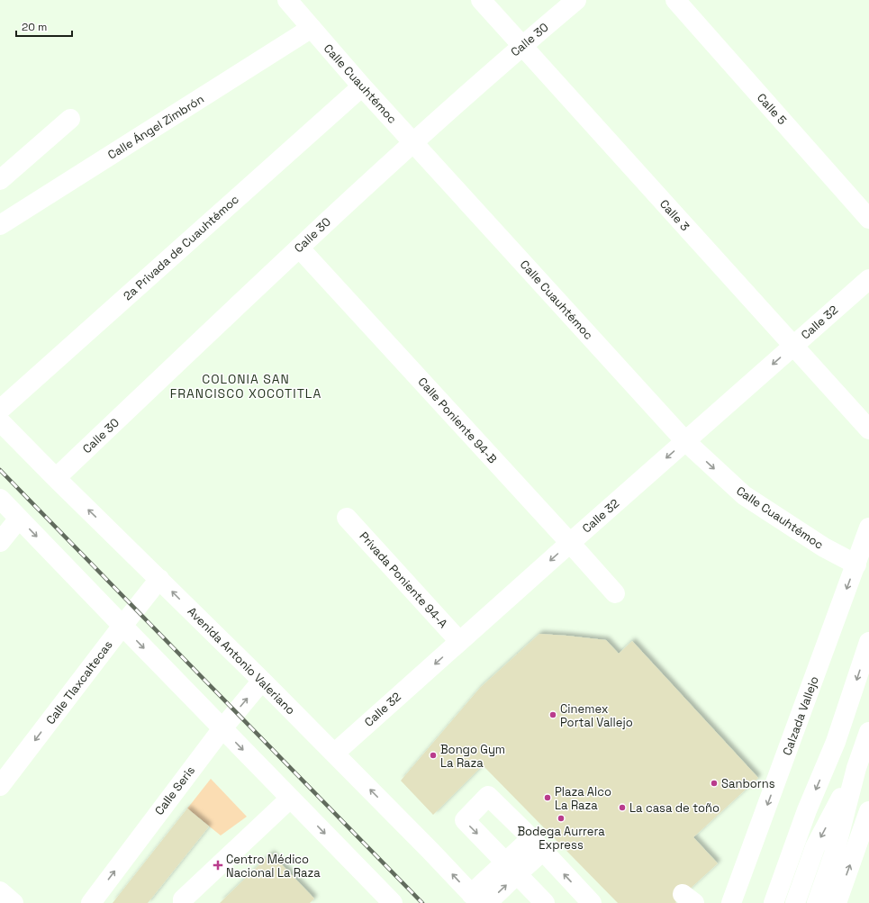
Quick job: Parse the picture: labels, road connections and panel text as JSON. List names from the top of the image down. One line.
{"streets":{"street":["Calle 30","Calle Cuauhtémoc","Calle 5","Calle Ángel Zimbrón","Calle 3","2a Privada de Cuauhtémoc","Calle 32","Calle Poniente 94-B","Privada Poniente 94-A","Avenida Antonio Valeriano","Calle Tlaxcaltecas","Calzada Vallejo","Calle Seris"]},"crossings":[["Calle 30","Calle Cuauhtémoc"],["Calle 30","Calle 3"],["Calle 30","Calle Poniente 94-B"],["Calle 30","Avenida Antonio Valeriano"],["Calle Cuauhtémoc","Calle Ángel Zimbrón"],["Calle Cuauhtémoc","2a Privada de Cuauhtémoc"],["Calle Cuauhtémoc","Calle 32"],["Calle Cuauhtémoc","Calzada Vallejo"],["Calle 3","Calle 32"],["Calle 32","Calle Poniente 94-B"],["Calle 32","Privada Poniente 94-A"],["Calle 32","Avenida Antonio Valeriano"],["Avenida Antonio Valeriano","Calle Tlaxcaltecas"],["Avenida Antonio Valeriano","Calle Seris"]],"one_way":["Calle 32","Calle Tlaxcaltecas"],"districts":["COLONIA SAN FRANCISCO XOCOTITLA"],"places":{"other":["Cinemex Portal Vallejo","Bongo Gym La Raza","Sanborns","Plaza Alco La Raza","La casa de toño","Bodega Aurrera Express"],"health":["Centro Médico Nacional La Raza"]},"scale_bar":"20 m"}
